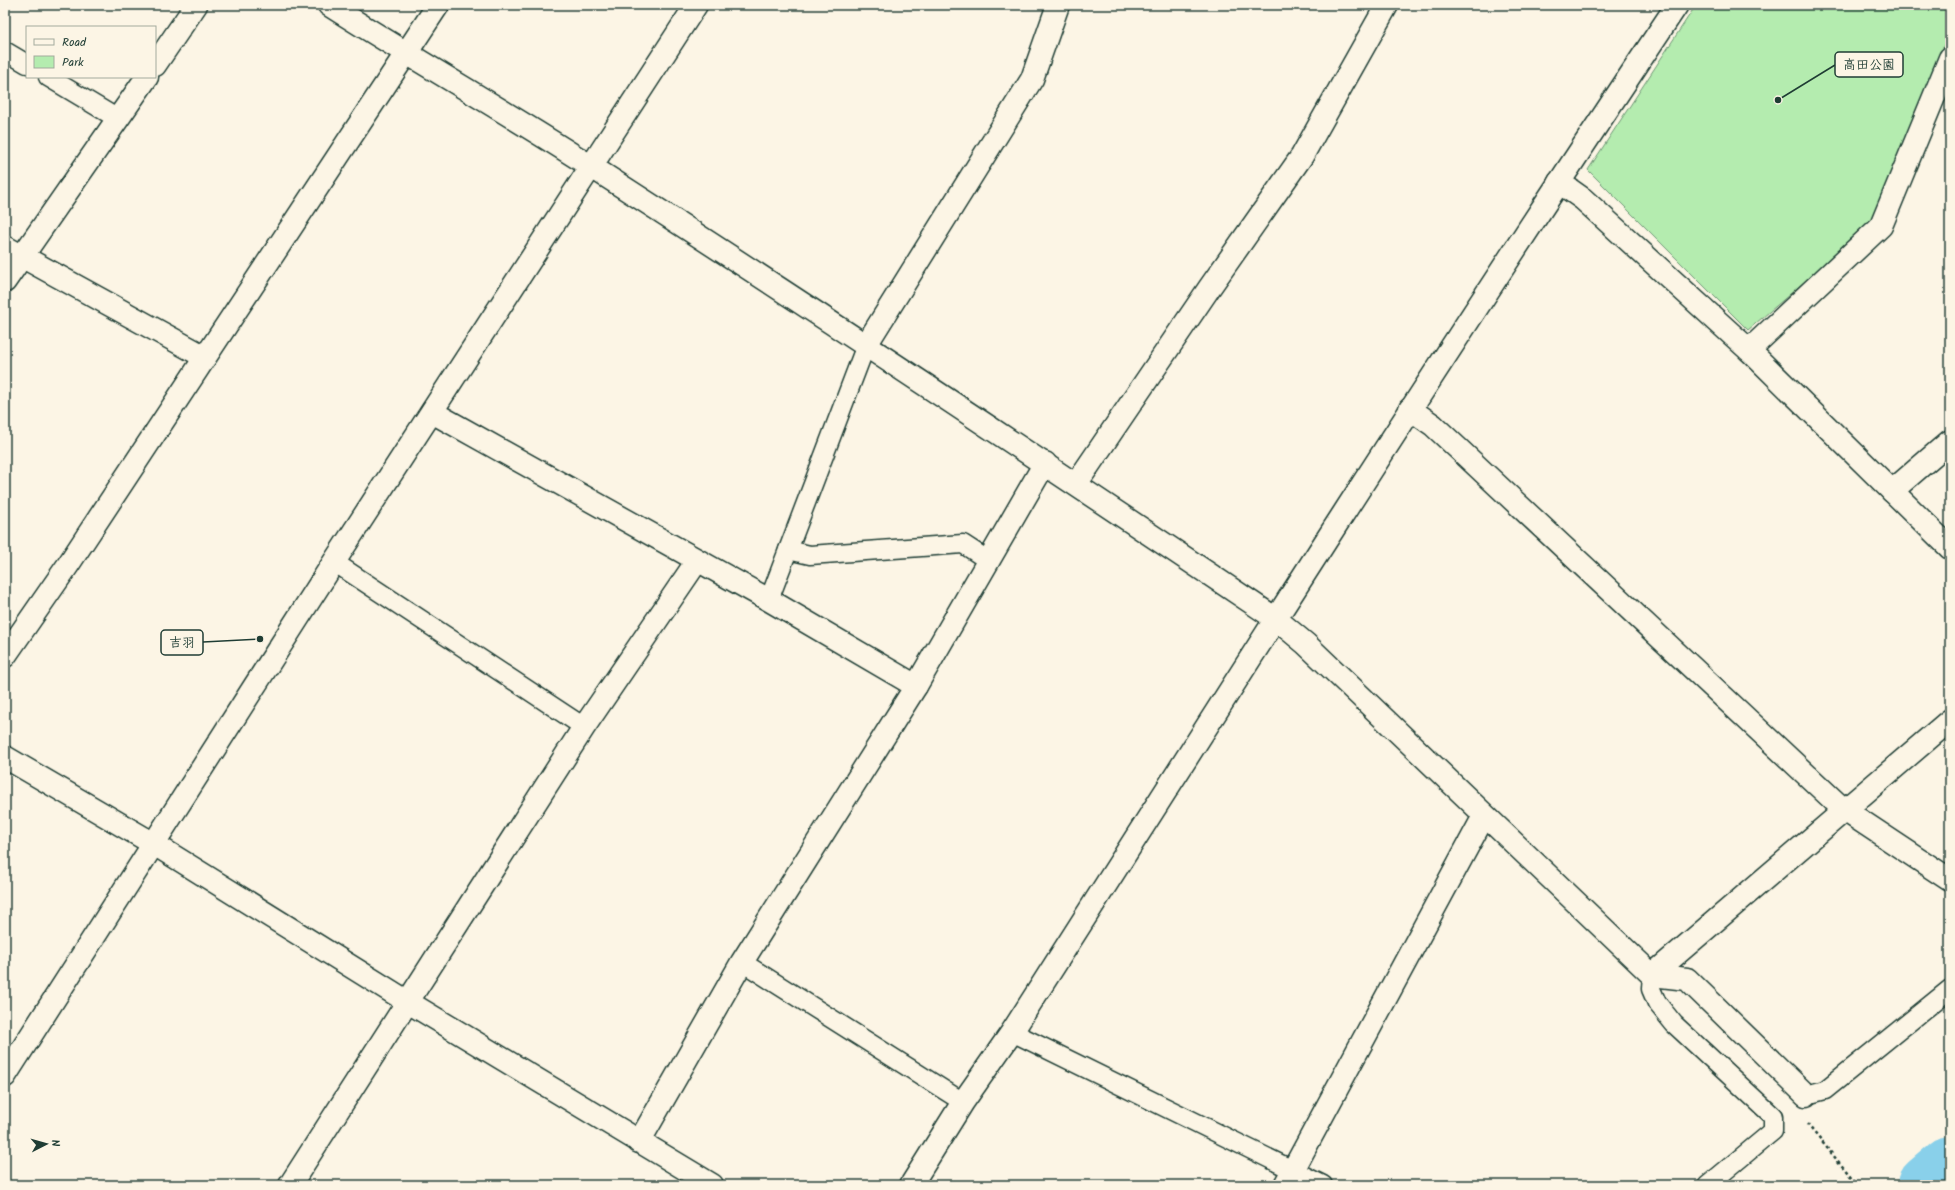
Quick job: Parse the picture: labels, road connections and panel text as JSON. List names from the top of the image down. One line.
{"places":["高田公園","吉羽"],"legend":["Road","Park"],"north":"right"}
